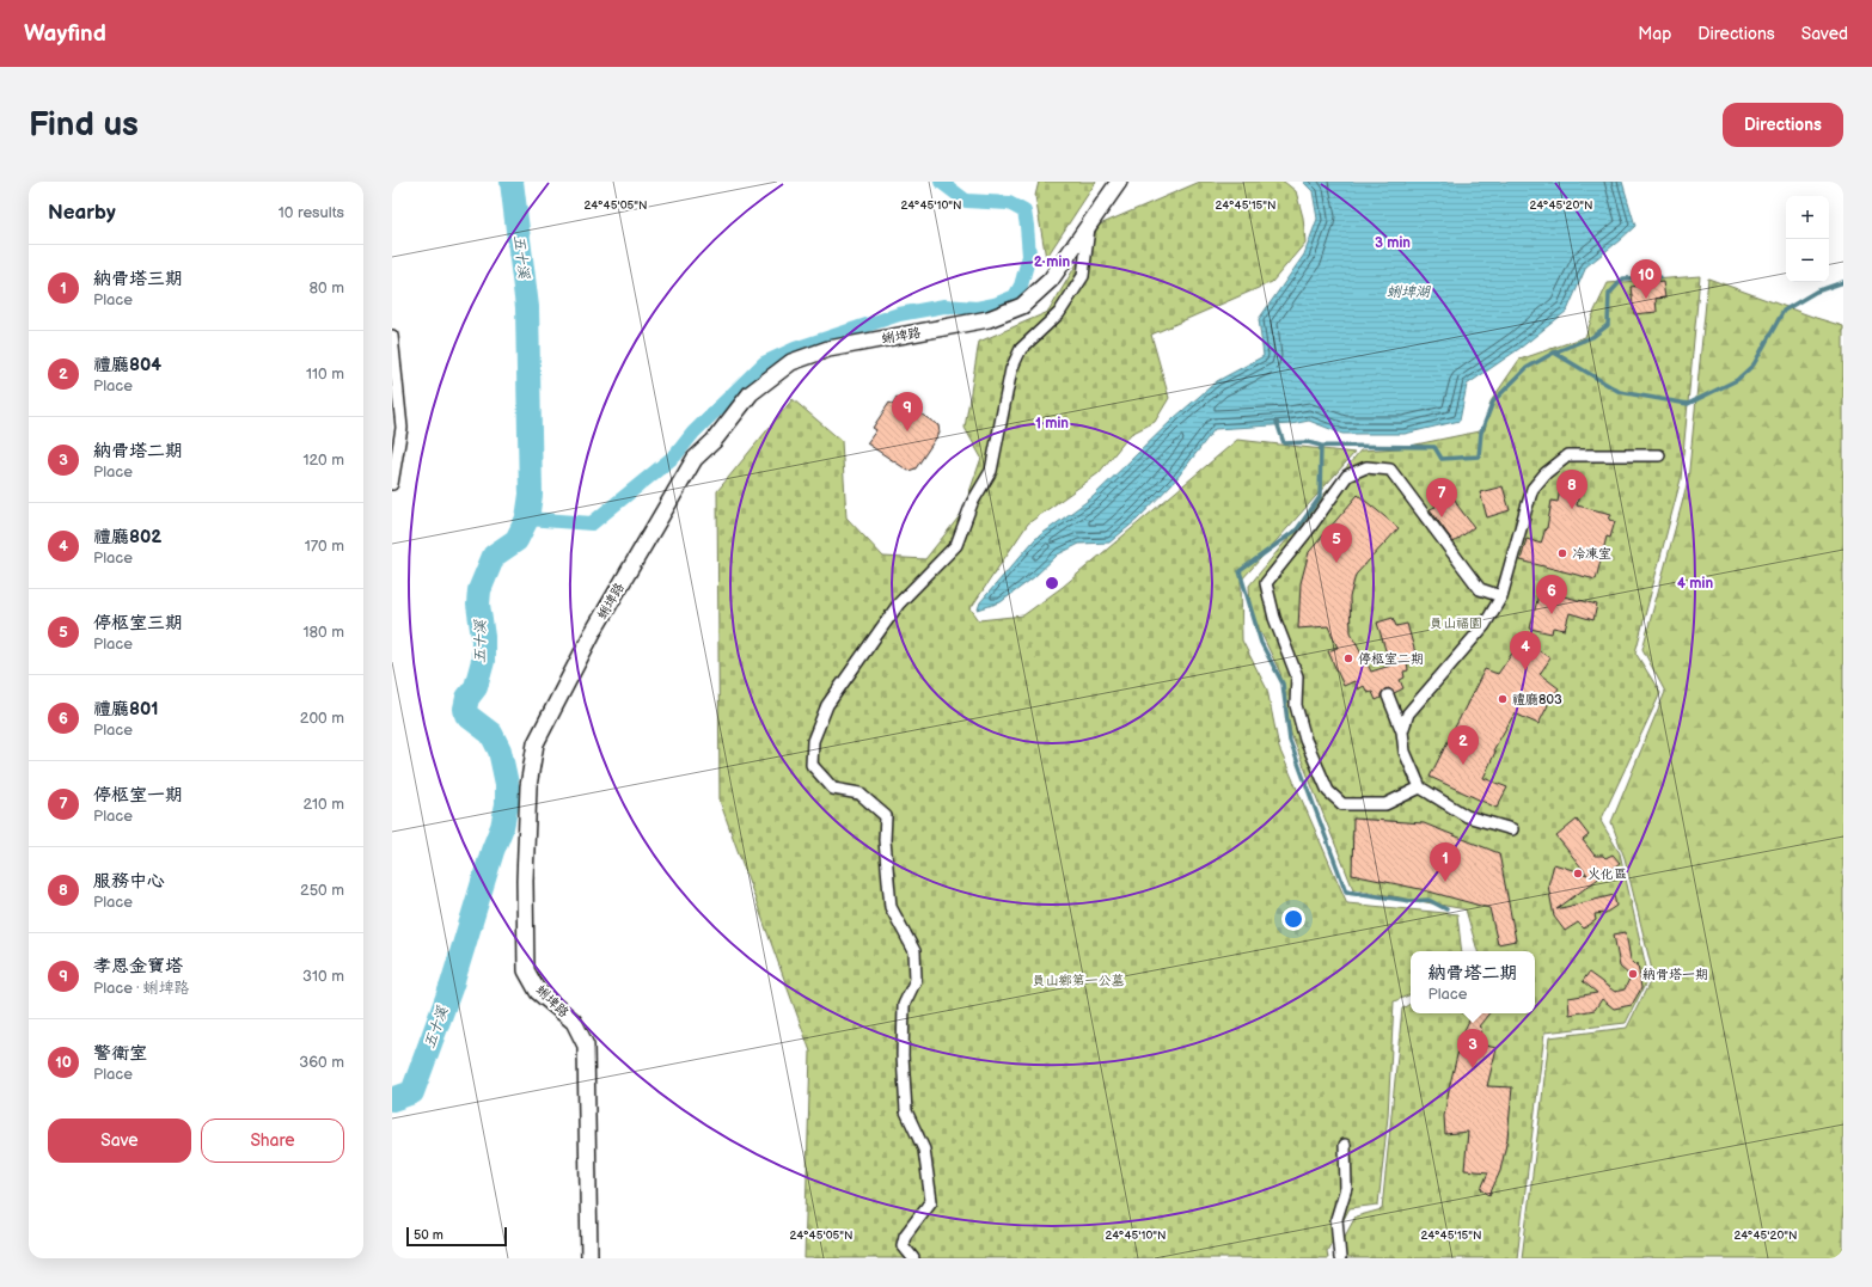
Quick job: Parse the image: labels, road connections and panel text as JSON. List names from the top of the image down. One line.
{"streets":{"street":["蜊埤路"]},"water":["五十溪","蜊埤湖"],"parks":["員山福園","員山鄉第一公墓"],"places":["冷凍室","停柩室二期","禮廳803","火化區","納骨塔一期"],"scale_bar":"50 m","page":{"header":"Wayfind","nav":["Map","Directions","Saved"],"buttons":["Directions",["Save","Share"]],"title":"Find us","heading":["Nearby","10 results"],"map_buttons":["+","−"],"list":[{"mark":"1","name":"納骨塔三期","note":"Place","value":"80 m"},{"mark":"2","name":"禮廳804","note":"Place","value":"110 m"},{"mark":"3","name":"納骨塔二期","note":"Place","value":"120 m"},{"mark":"4","name":"禮廳802","note":"Place","value":"170 m"},{"mark":"5","name":"停柩室三期","note":"Place","value":"180 m"},{"mark":"6","name":"禮廳801","note":"Place","value":"200 m"},{"mark":"7","name":"停柩室一期","note":"Place","value":"210 m"},{"mark":"8","name":"服務中心","note":"Place","value":"250 m"},{"mark":"9","name":"孝恩金寶塔","note":"Place · 蜊埤路","value":"310 m"},{"mark":"10","name":"警衛室","note":"Place","value":"360 m"}],"pins":["10","9","8","7","5","6","4","2","1","3"],"popup":["納骨塔二期","Place"],"scale":"50 m"},"coordinates":["24°45'05\"N","24°45'10\"N","24°45'15\"N","24°45'20\"N"],"rings":["3 min","2 min","1 min","4 min"]}
